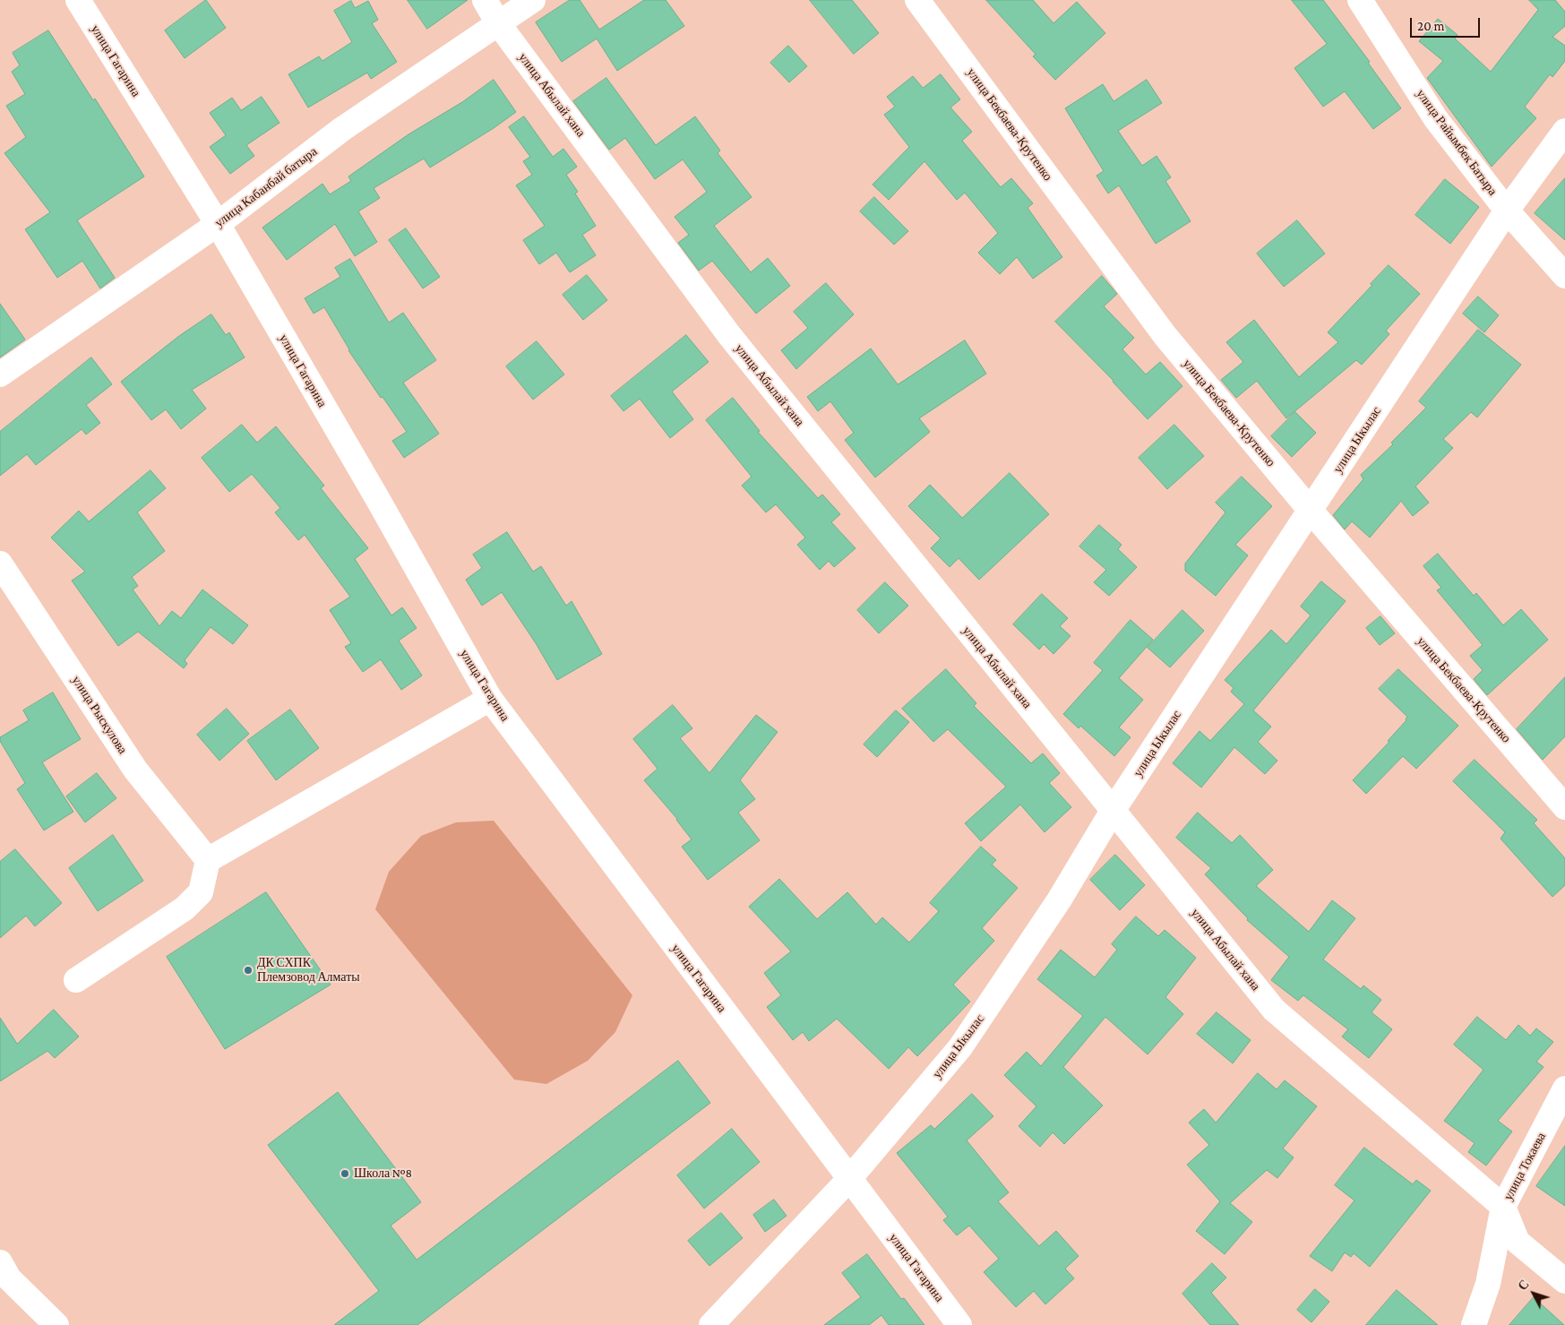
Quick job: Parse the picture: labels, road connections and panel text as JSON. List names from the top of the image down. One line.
{"streets":{"street":["улица Гагарина","улица Абылай хана","улица Бекбаева-Крутенко","улица Райымбек Батыра","улица Кабанбай батыра","улица Ыкылас","улица Рыскулова","улица Токаева"]},"crossings":[["улица Гагарина","улица Кабанбай батыра"],["улица Гагарина","улица Ыкылас"],["улица Абылай хана","улица Кабанбай батыра"],["улица Абылай хана","улица Ыкылас"],["улица Абылай хана","улица Токаева"],["улица Бекбаева-Крутенко","улица Ыкылас"],["улица Райымбек Батыра","улица Ыкылас"]],"places":["ДК СХПК Племзовод Алматы","Школа №8"],"scale_bar":"20 m","north":"top left"}
